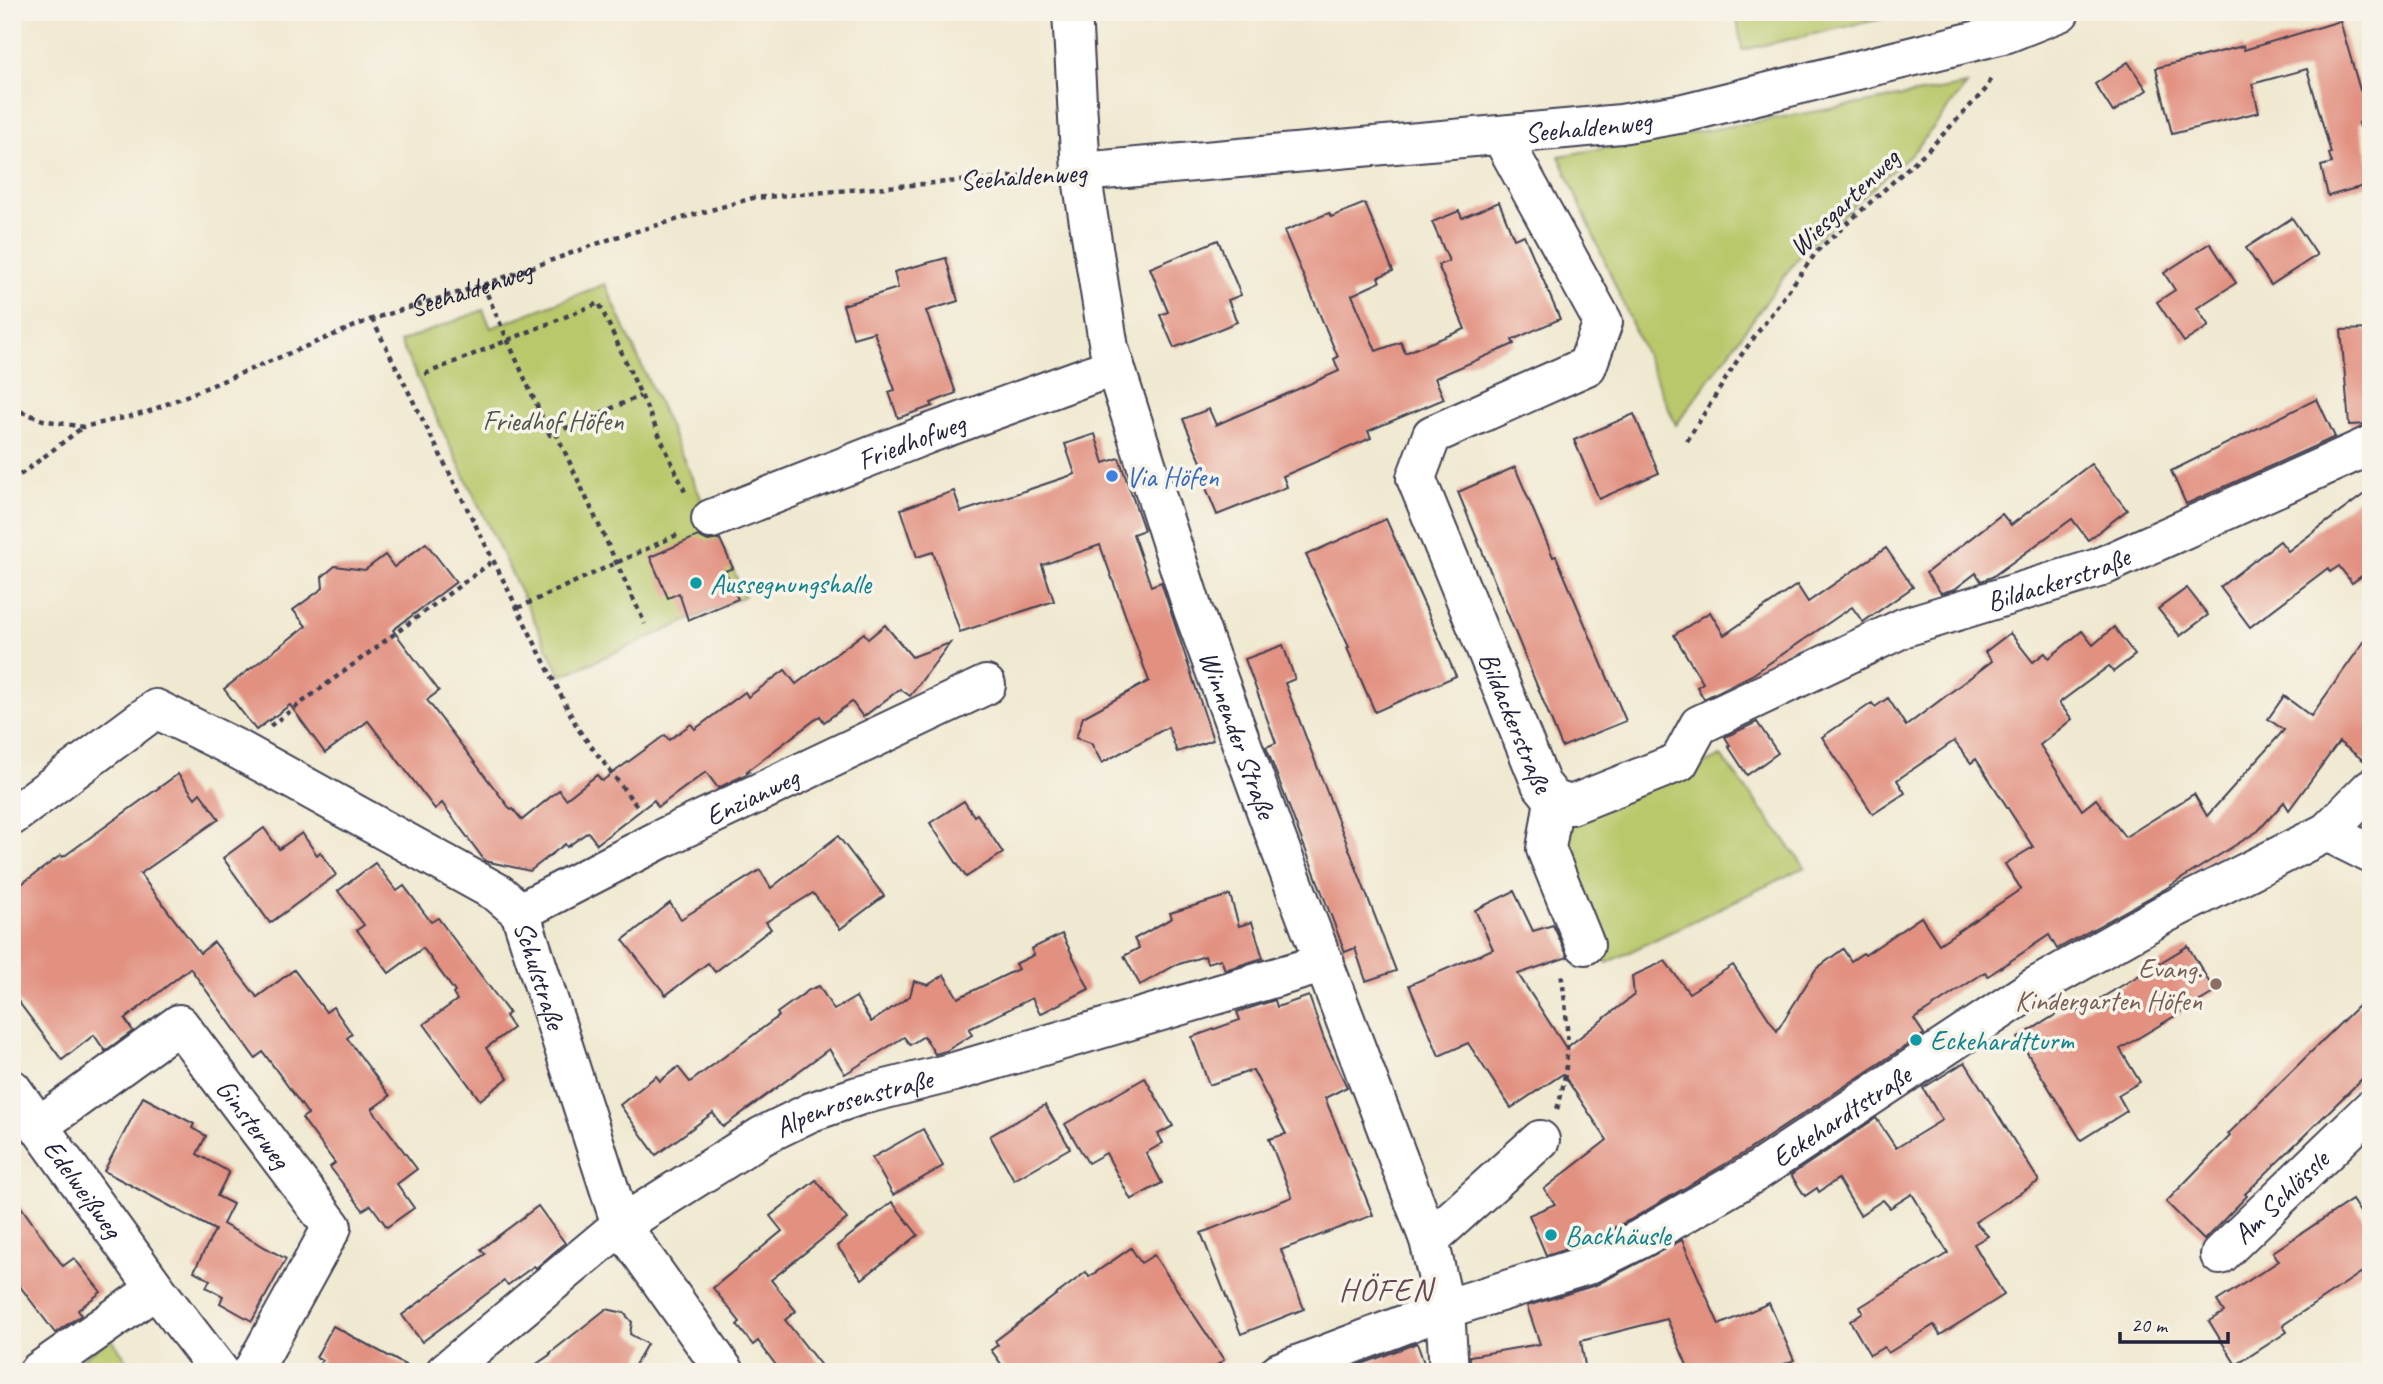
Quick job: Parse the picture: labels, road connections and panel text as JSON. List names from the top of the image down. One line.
{"streets":{"street":["Seehaldenweg","Friedhofweg","Bildackerstraße","Winnender Straße","Enzianweg","Schulstraße","Alpenrosenstraße","Eckehardtstraße","Ginsterweg","Edelweißweg","Am Schlössle"],"path":["Wiesgartenweg"]},"crossings":[["Seehaldenweg","Wiesgartenweg"],["Seehaldenweg","Bildackerstraße"],["Seehaldenweg","Winnender Straße"],["Friedhofweg","Winnender Straße"],["Winnender Straße","Alpenrosenstraße"],["Winnender Straße","Eckehardtstraße"],["Enzianweg","Schulstraße"],["Schulstraße","Alpenrosenstraße"],["Ginsterweg","Edelweißweg"]],"districts":["HÖFEN"],"parks":["Friedhof Höfen"],"places":["Via Höfen","Aussegnungshalle","Evang. Kindergarten Höfen","Eckehardtturm","Backhäusle"],"scale_bar":"20 m"}
